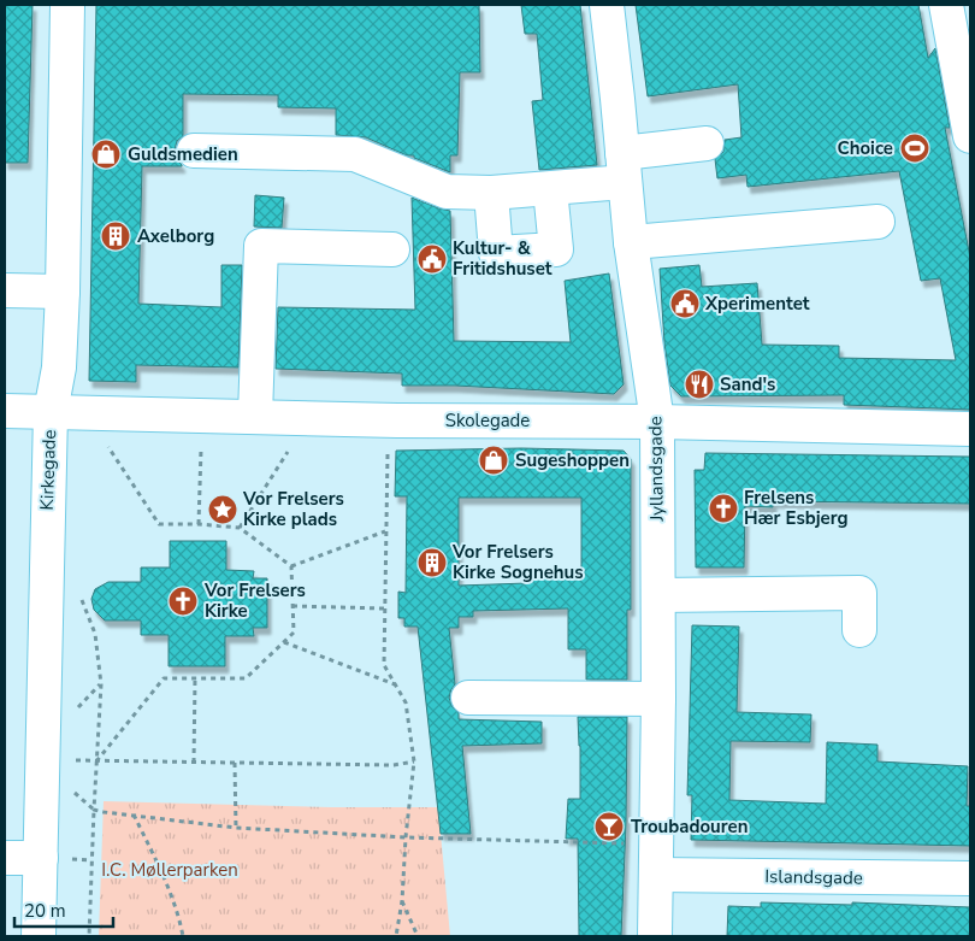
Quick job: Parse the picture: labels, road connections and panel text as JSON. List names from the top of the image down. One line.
{"streets":{"street":["Skolegade","Jyllandsgade","Kirkegade","Islandsgade"]},"crossings":[["Skolegade","Jyllandsgade"],["Skolegade","Kirkegade"],["Jyllandsgade","Islandsgade"]],"parks":["I.C. Møllerparken"],"places":{"sports":["Choice"],"shop":["Guldsmedien","Sugeshoppen"],"building":["Axelborg","Vor Frelsers Kirke Sognehus"],"public building":["Kultur- & Fritidshuset","Xperimentet"],"restaurant":["Sand's"],"church":["Frelsens Hær Esbjerg","Vor Frelsers Kirke"],"place":["Vor Frelsers Kirke plads"],"bar":["Troubadouren"]},"scale_bar":"20 m"}
